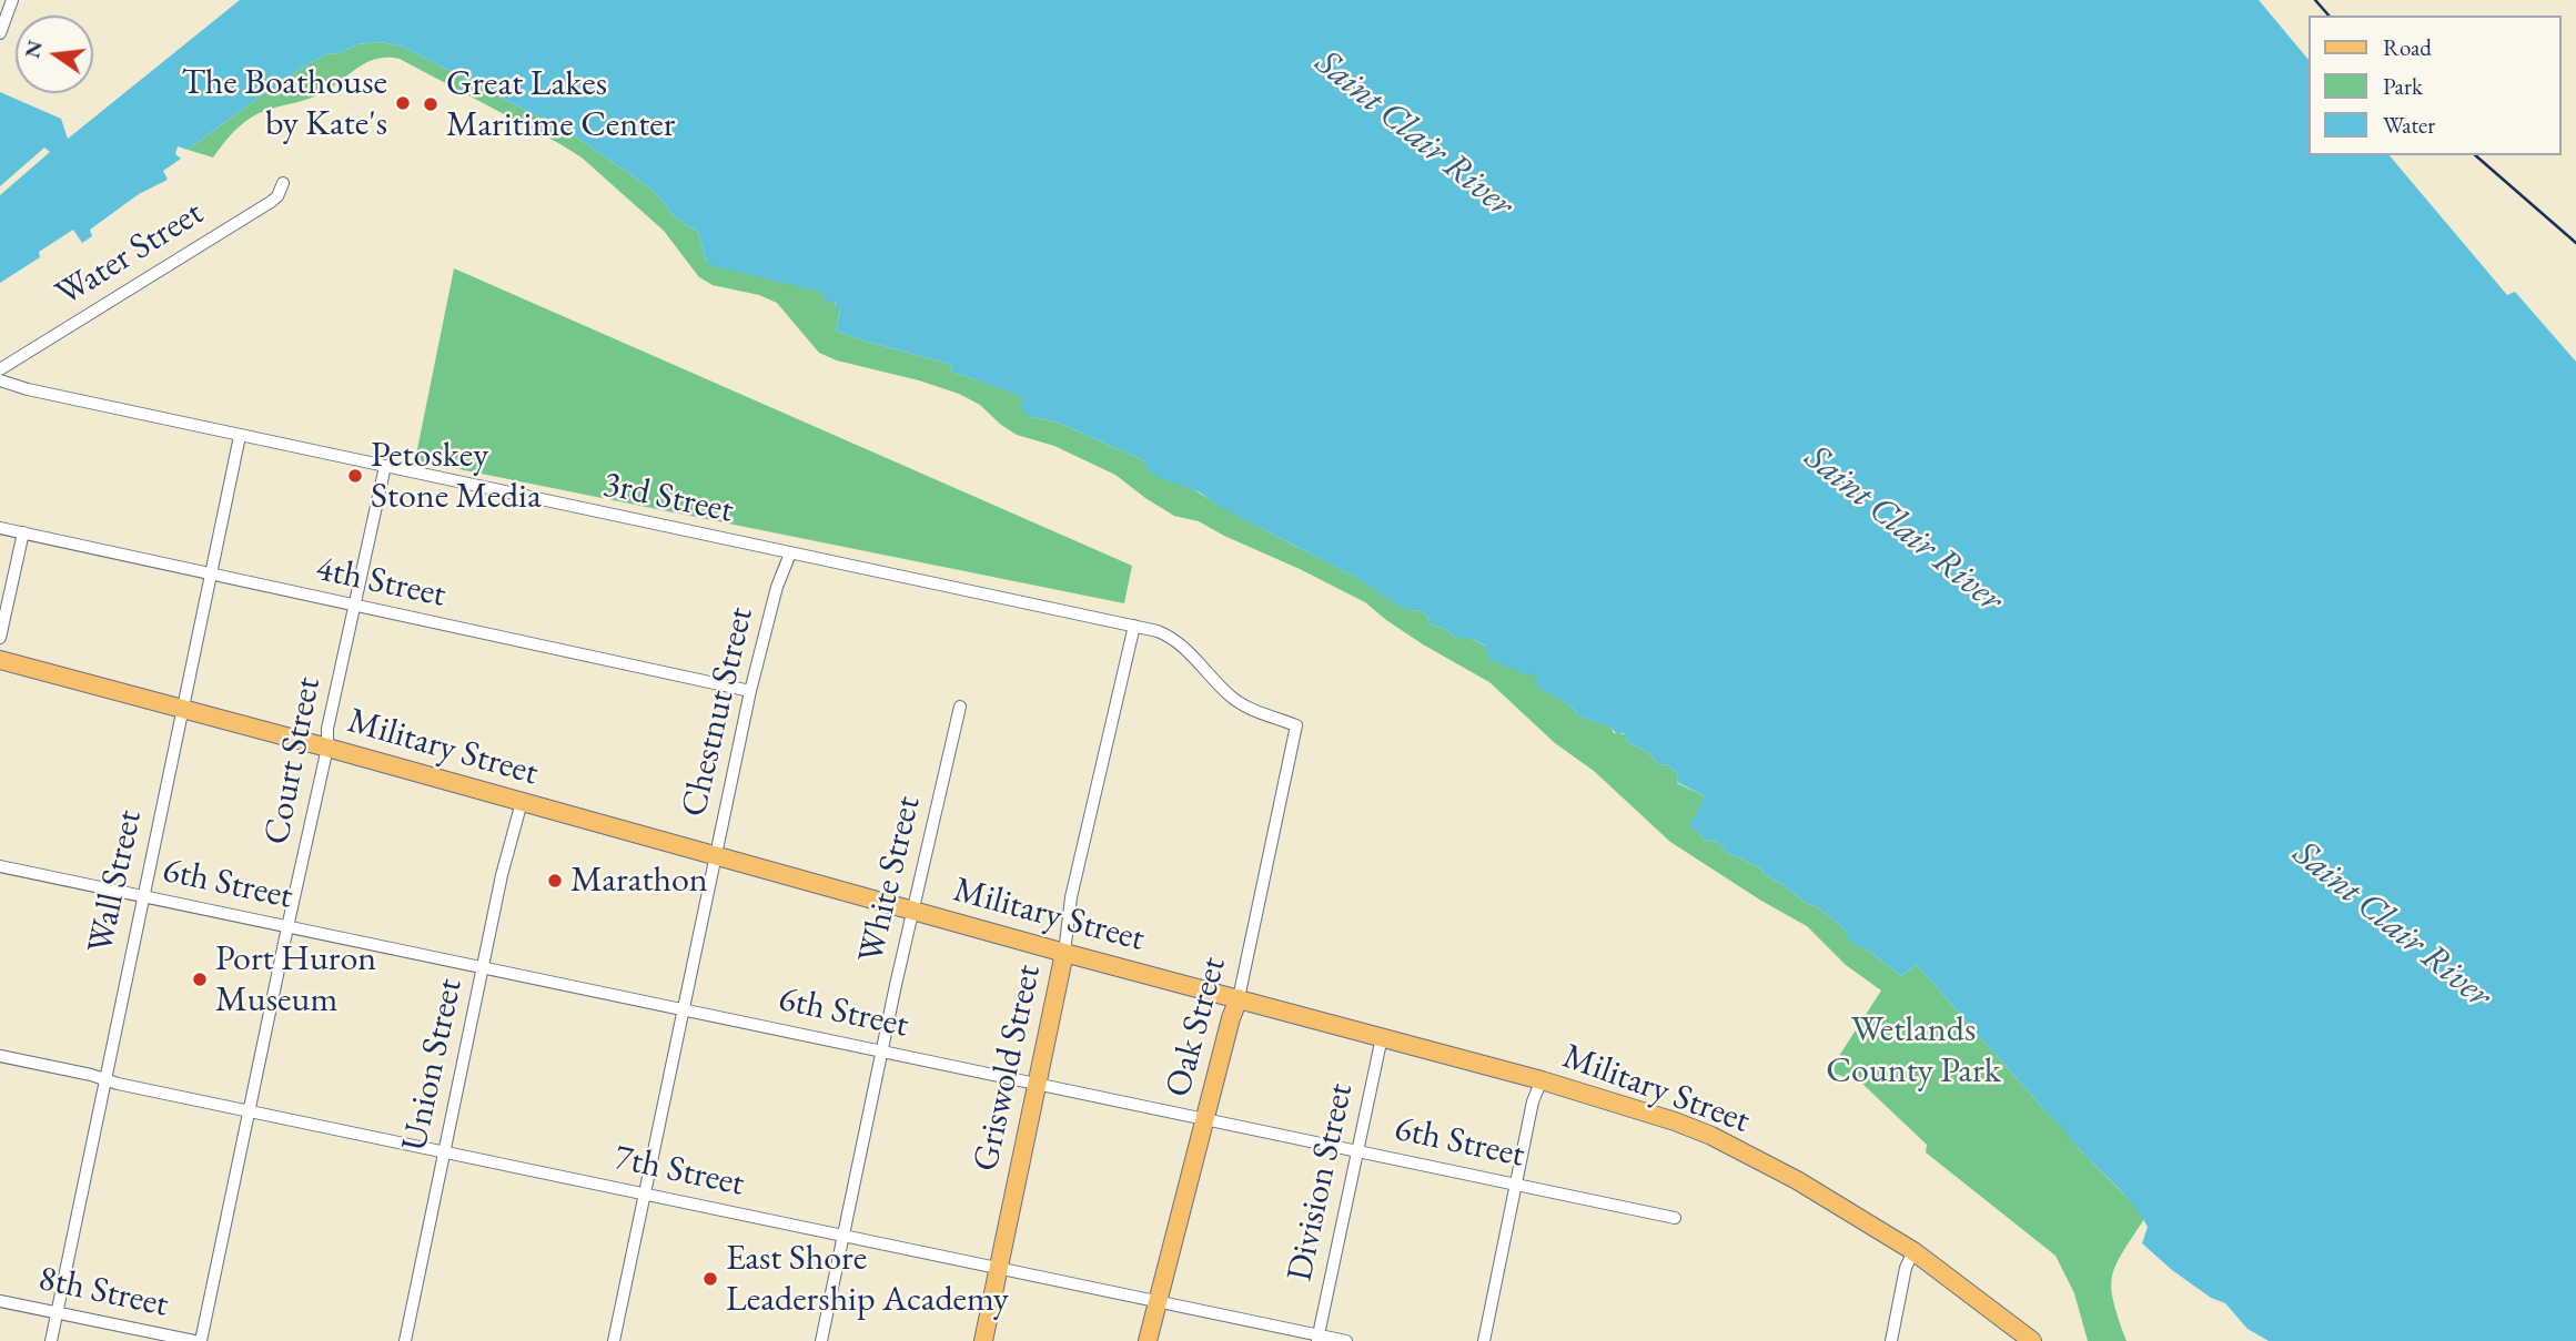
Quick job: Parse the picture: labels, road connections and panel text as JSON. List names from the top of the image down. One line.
{"streets":{"main road":["Military Street","Oak Street","Griswold Street"],"street":["Water Street","3rd Street","4th Street","Chestnut Street","Court Street","White Street","Wall Street","6th Street","Union Street","7th Street","Division Street","8th Street"]},"crossings":[["3rd Street","Chestnut Street"],["3rd Street","Court Street"],["3rd Street","Wall Street"],["3rd Street","Oak Street"],["3rd Street","Griswold Street"],["4th Street","Chestnut Street"],["4th Street","Court Street"],["4th Street","Wall Street"],["Chestnut Street","Military Street"],["Chestnut Street","6th Street"],["Chestnut Street","7th Street"],["Military Street","Court Street"],["Military Street","White Street"],["Military Street","Wall Street"],["Military Street","Oak Street"],["Military Street","Union Street"],["Military Street","Griswold Street"],["Military Street","Division Street"],["Court Street","6th Street"],["Court Street","7th Street"],["White Street","6th Street"],["White Street","7th Street"],["Wall Street","6th Street"],["Wall Street","7th Street"],["Wall Street","8th Street"],["6th Street","Oak Street"],["6th Street","Union Street"],["6th Street","Griswold Street"],["6th Street","Division Street"],["Oak Street","7th Street"],["Union Street","7th Street"],["Griswold Street","7th Street"],["7th Street","Division Street"]],"water":["Saint Clair River"],"parks":["Wetlands County Park"],"places":["The Boathouse by Kate's","Great Lakes Maritime Center","Petoskey Stone Media","Marathon","Port Huron Museum","East Shore Leadership Academy"],"legend":["Road","Park","Water"],"north":"left"}
